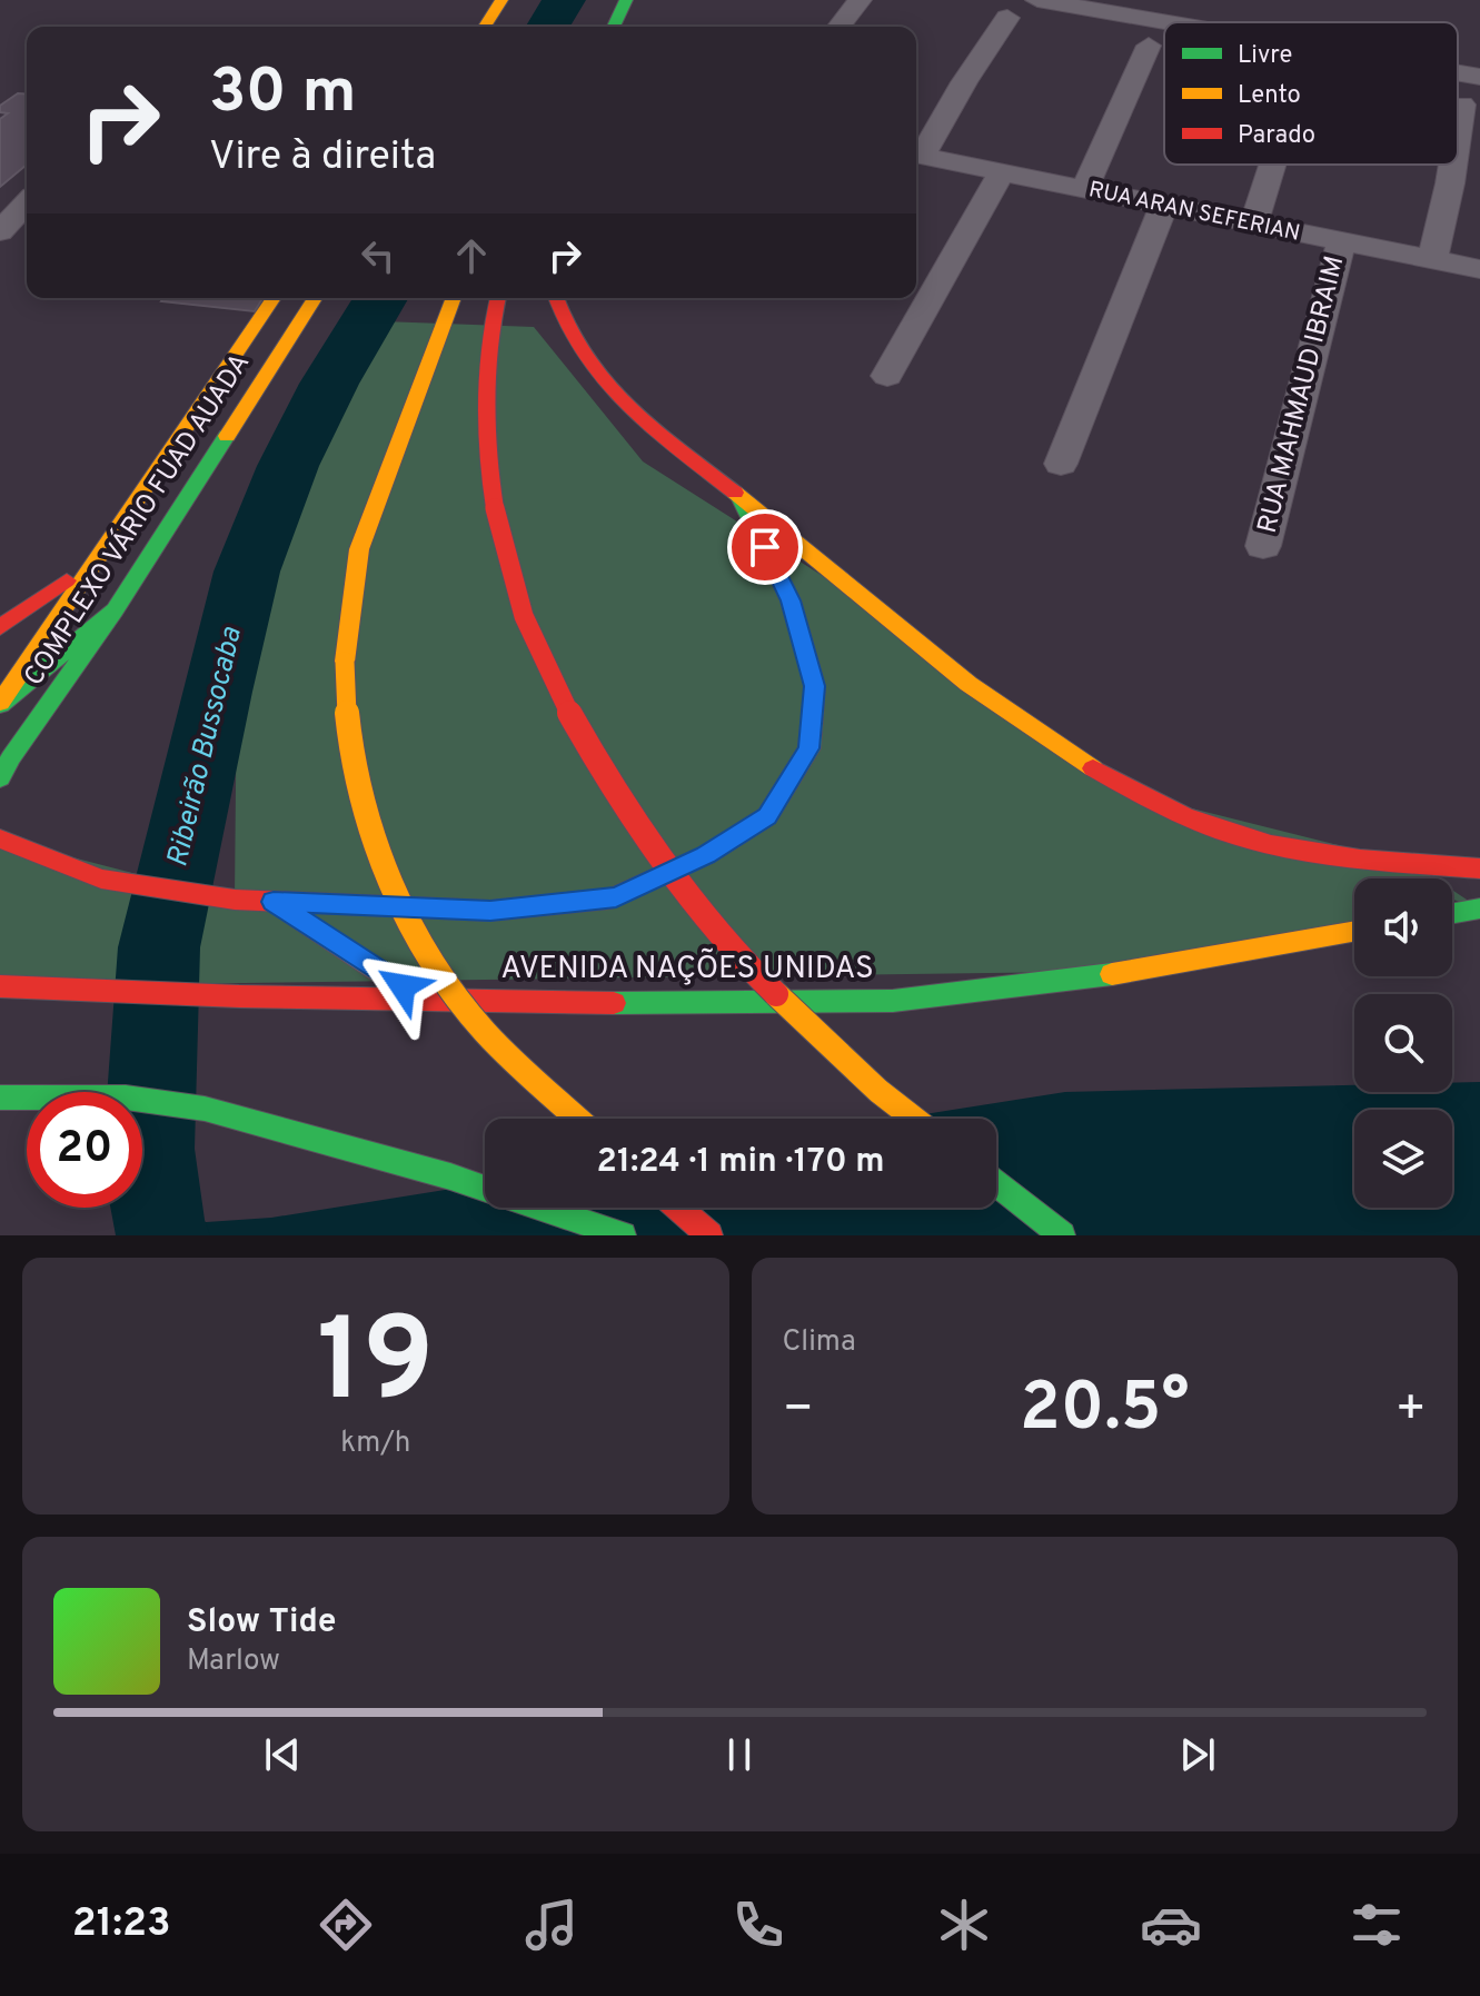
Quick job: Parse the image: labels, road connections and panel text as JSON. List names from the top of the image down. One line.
{"streets":{"main road":["COMPLEXO VÁRIO FUAD AUADA","AVENIDA NAÇÕES UNIDAS"],"street":["RUA ARAN SEFERIAN","RUA MAHMAUD IBRAIM"]},"crossings":[["RUA ARAN SEFERIAN","RUA MAHMAUD IBRAIM"]],"water":["Ribeirão Bussocaba"],"legend":["Livre","Lento","Parado"],"page":{"turn":["30 m","Vire à direita"],"limit":"20","trip":"21:24 · 1 min · 170 m","tile":[["19","km/h"],"Clima"],"heat":["−","20.5°","+"],"song":["Slow Tide","Marlow"],"tabs":"21:23"}}
